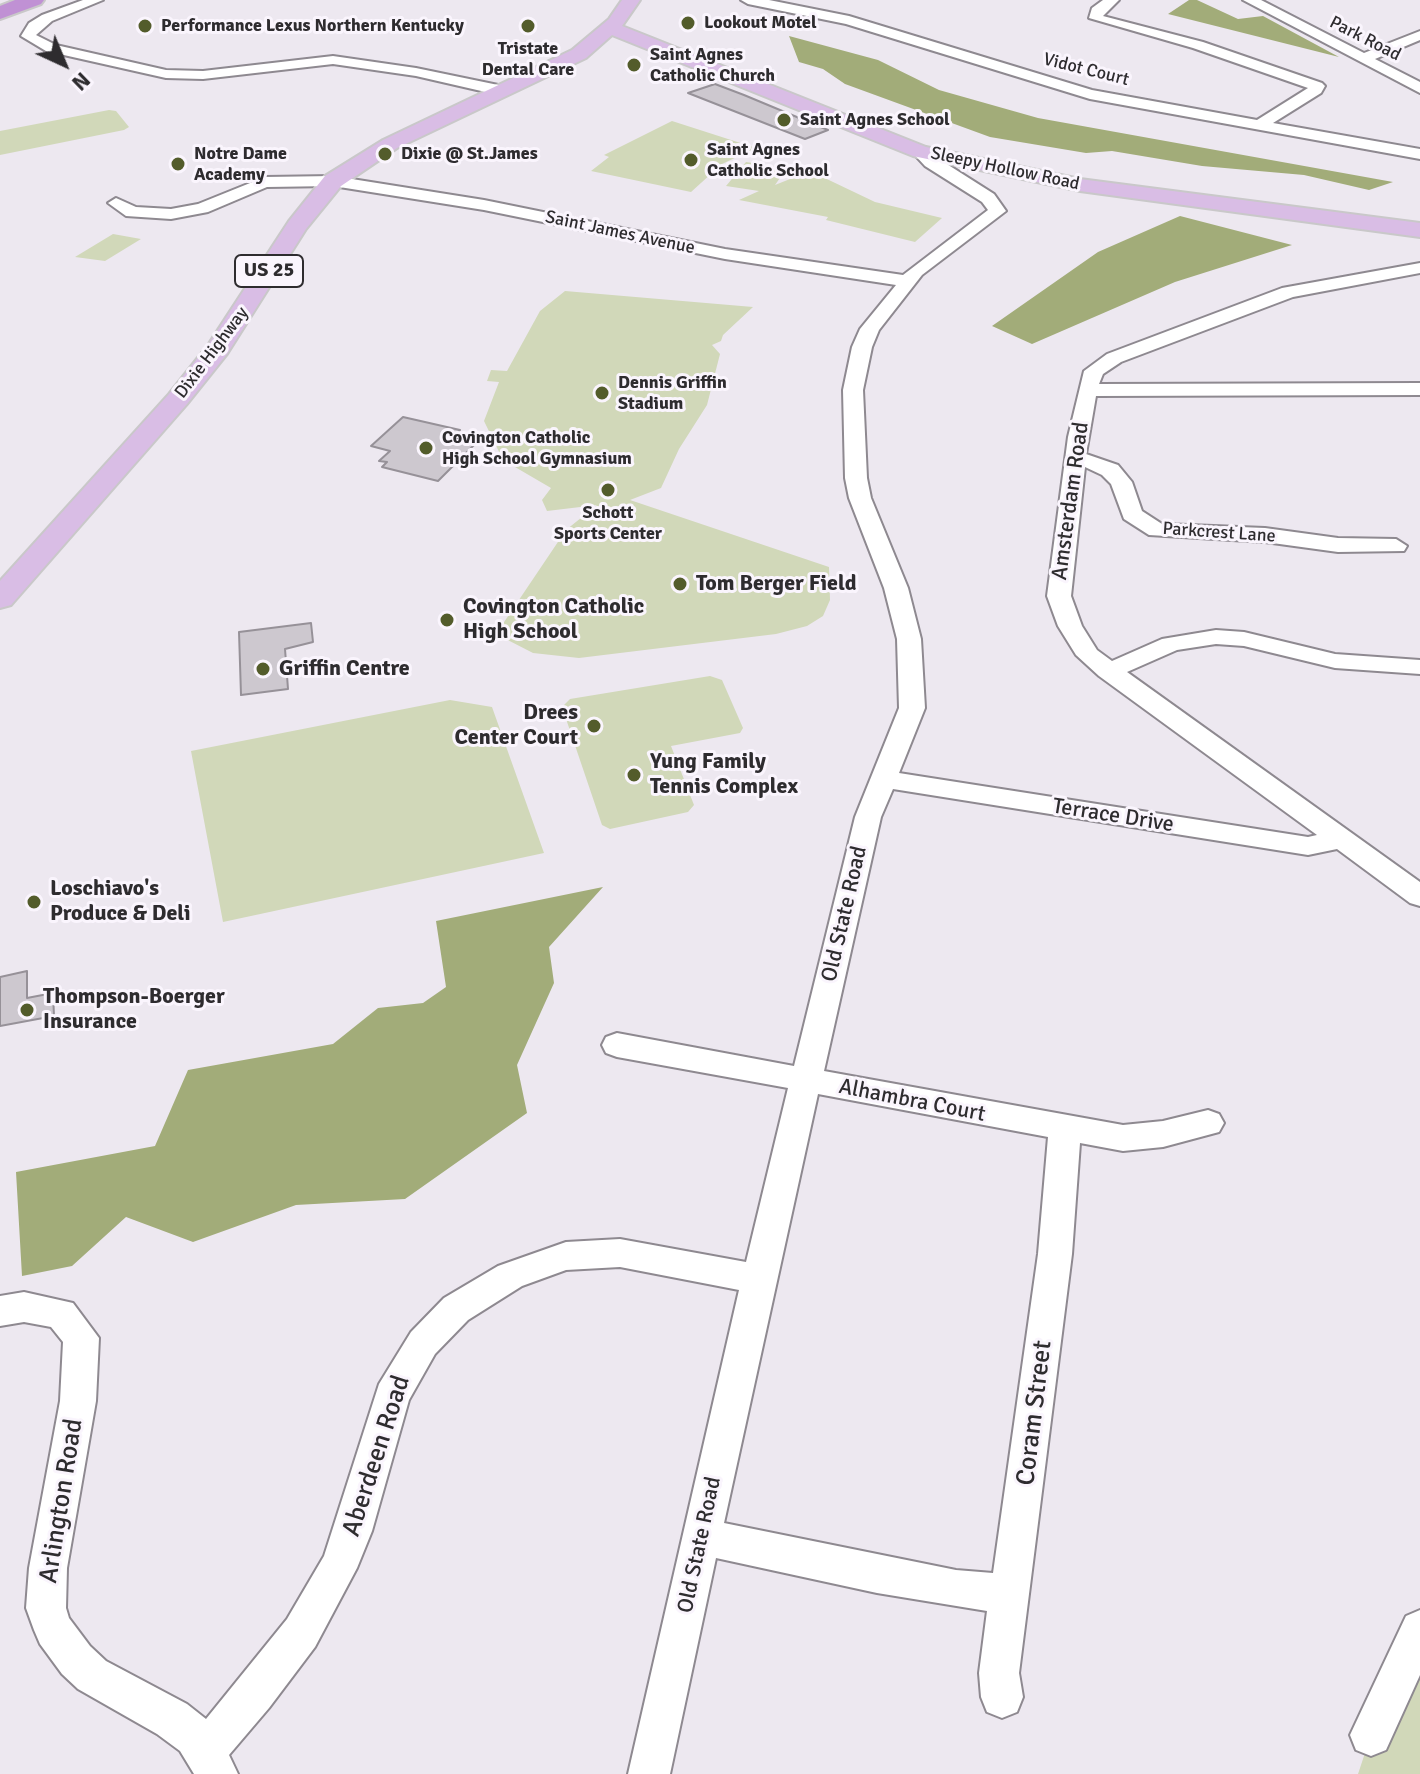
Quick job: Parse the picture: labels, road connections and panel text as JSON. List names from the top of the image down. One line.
{"streets":{"main road":["Sleepy Hollow Road","US 25","Dixie Highway"],"street":["Park Road","Vidot Court","Saint James Avenue","Amsterdam Road","Parkcrest Lane","Terrace Drive","Old State Road","Alhambra Court","Coram Street","Aberdeen Road","Arlington Road"]},"crossings":[["Sleepy Hollow Road","Dixie Highway"],["Sleepy Hollow Road","Old State Road"],["Saint James Avenue","Dixie Highway"],["Saint James Avenue","Old State Road"],["Amsterdam Road","Parkcrest Lane"],["Amsterdam Road","Terrace Drive"],["Terrace Drive","Old State Road"],["Old State Road","Alhambra Court"],["Old State Road","Aberdeen Road"],["Alhambra Court","Coram Street"],["Aberdeen Road","Arlington Road"]],"places":["Lookout Motel","Performance Lexus Northern Kentucky","Tristate Dental Care","Saint Agnes Catholic Church","Saint Agnes School","Dixie @ St.James","Saint Agnes Catholic School","Notre Dame Academy","Dennis Griffin Stadium","Covington Catholic High School Gymnasium","Schott Sports Center","Tom Berger Field","Covington Catholic High School","Griffin Centre","Drees Center Court","Yung Family Tennis Complex","Loschiavo's Produce & Deli","Thompson-Boerger Insurance"],"north":"bottom right"}
